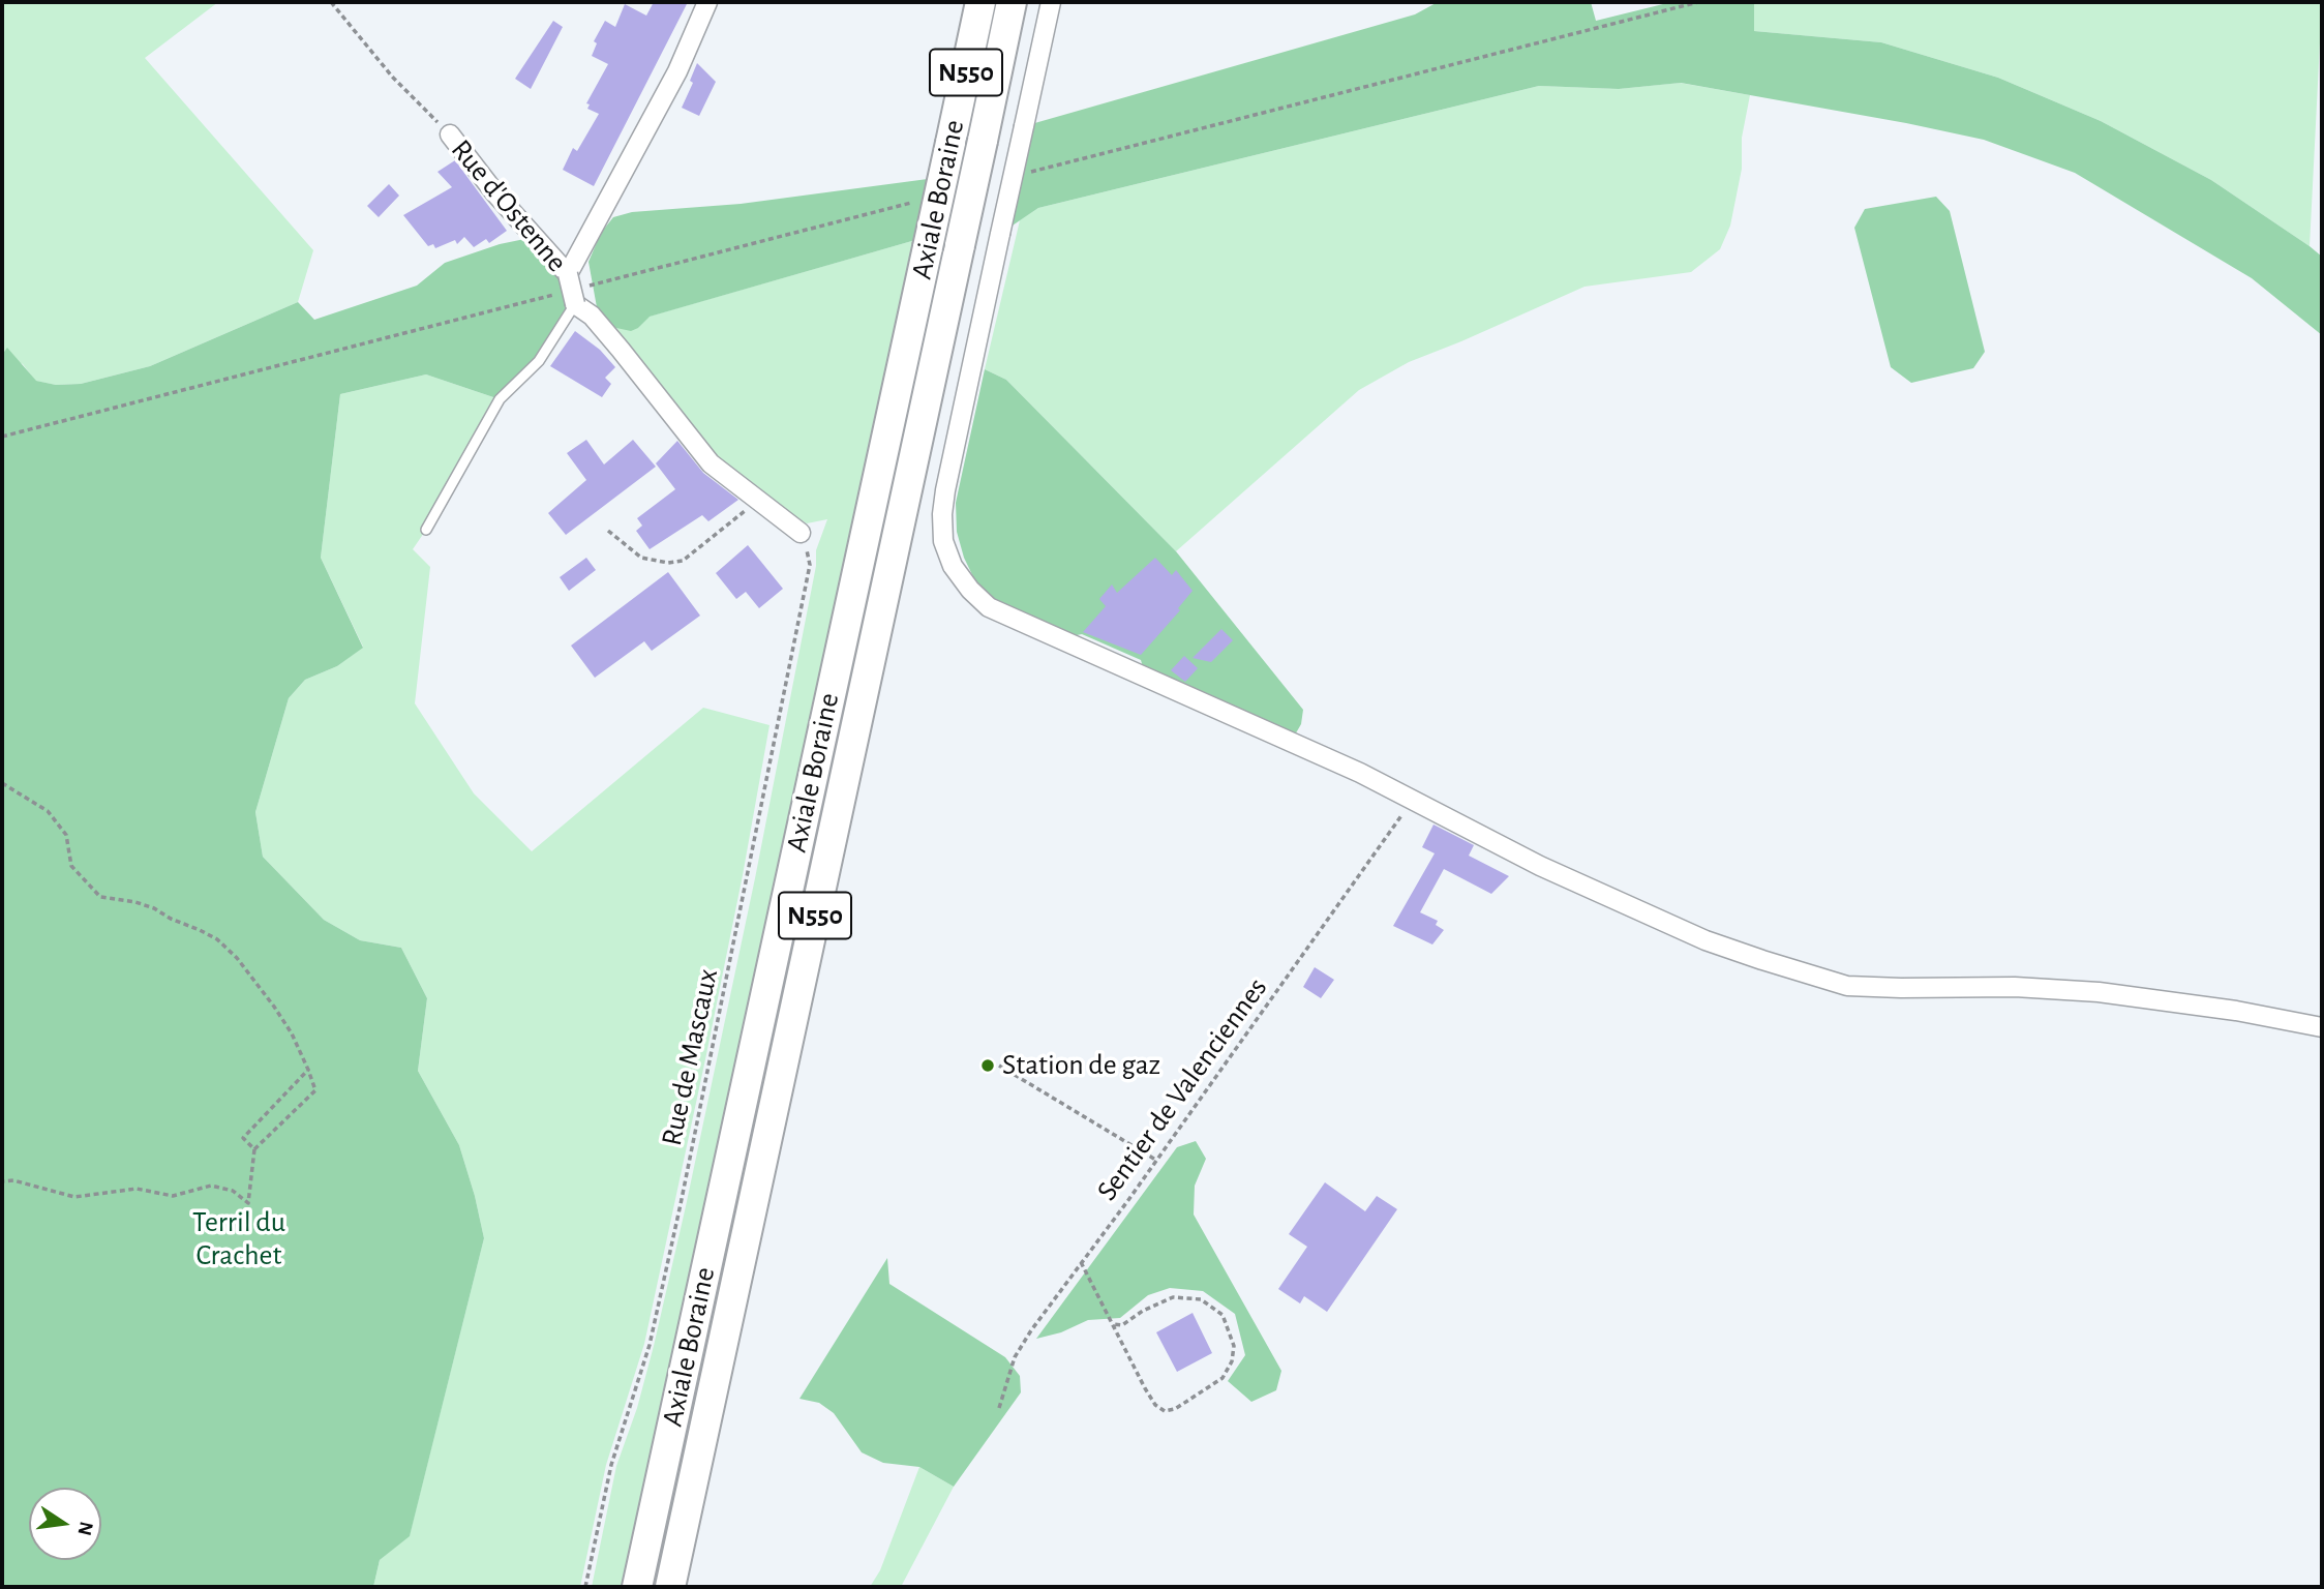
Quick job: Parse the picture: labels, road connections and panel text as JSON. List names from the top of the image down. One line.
{"streets":{"highway":["N550","Axiale Boraine"],"street":["Rue d'Ostenne"],"path":["Rue de Mascaux","Sentier de Valenciennes"]},"crossings":[["Rue d'Ostenne","Rue de Mascaux"]],"parks":["Terril du Crachet"],"places":["Station de gaz"],"north":"right"}
